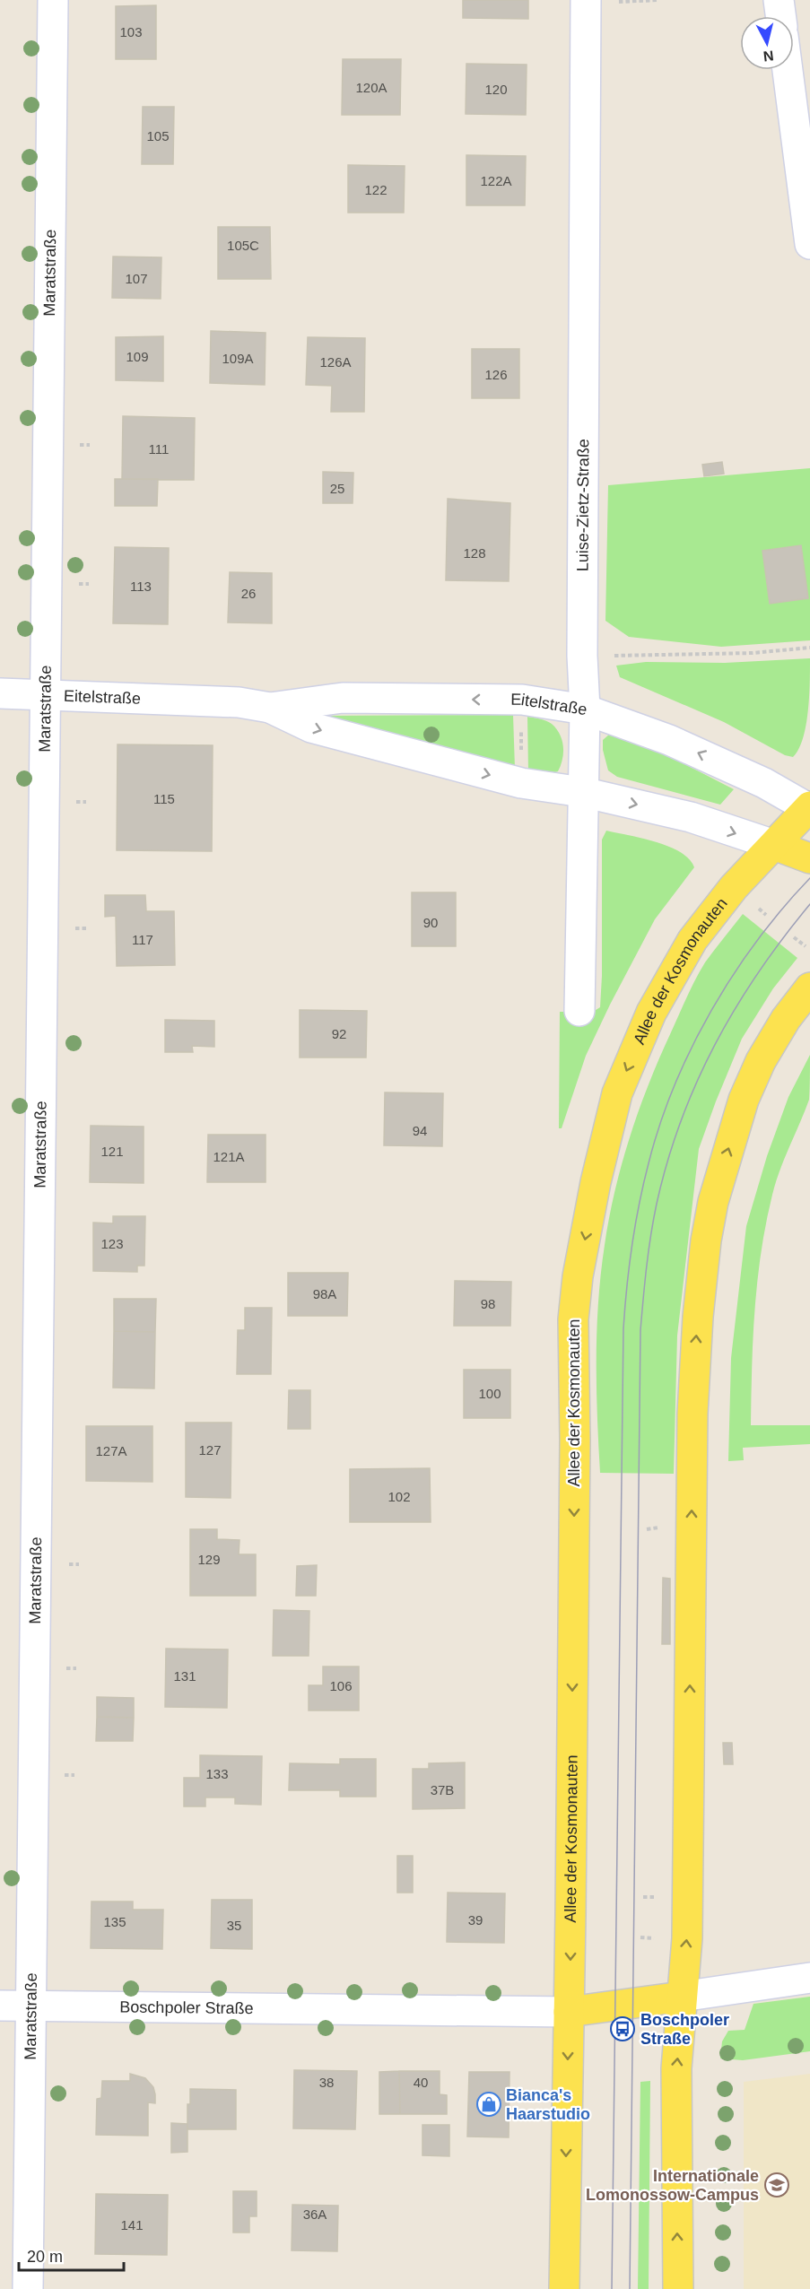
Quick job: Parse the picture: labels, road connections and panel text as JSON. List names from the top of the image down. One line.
{"streets":{"main road":["Allee der Kosmonauten"],"street":["Maratstraße","Luise-Zietz-Straße","Eitelstraße","Boschpoler Straße"]},"crossings":[["Maratstraße","Eitelstraße"],["Maratstraße","Boschpoler Straße"],["Luise-Zietz-Straße","Eitelstraße"],["Eitelstraße","Allee der Kosmonauten"],["Allee der Kosmonauten","Boschpoler Straße"]],"places":{"bus stop":["Boschpoler Straße"],"shop":["Bianca's Haarstudio"],"school or university":["Internationale Lomonossow-Campus"]},"house_numbers":["103","120A","120","105","122A","122","105C","107","109","109A","126A","126","111","25","128","113","26","115","90","117","92","94","121","121A","123","98A","98","100","127","127A","102","129","131","106","133","37B","39","135","35","38","40","36A","141"],"scale_bar":"20 m","north":"bottom"}
